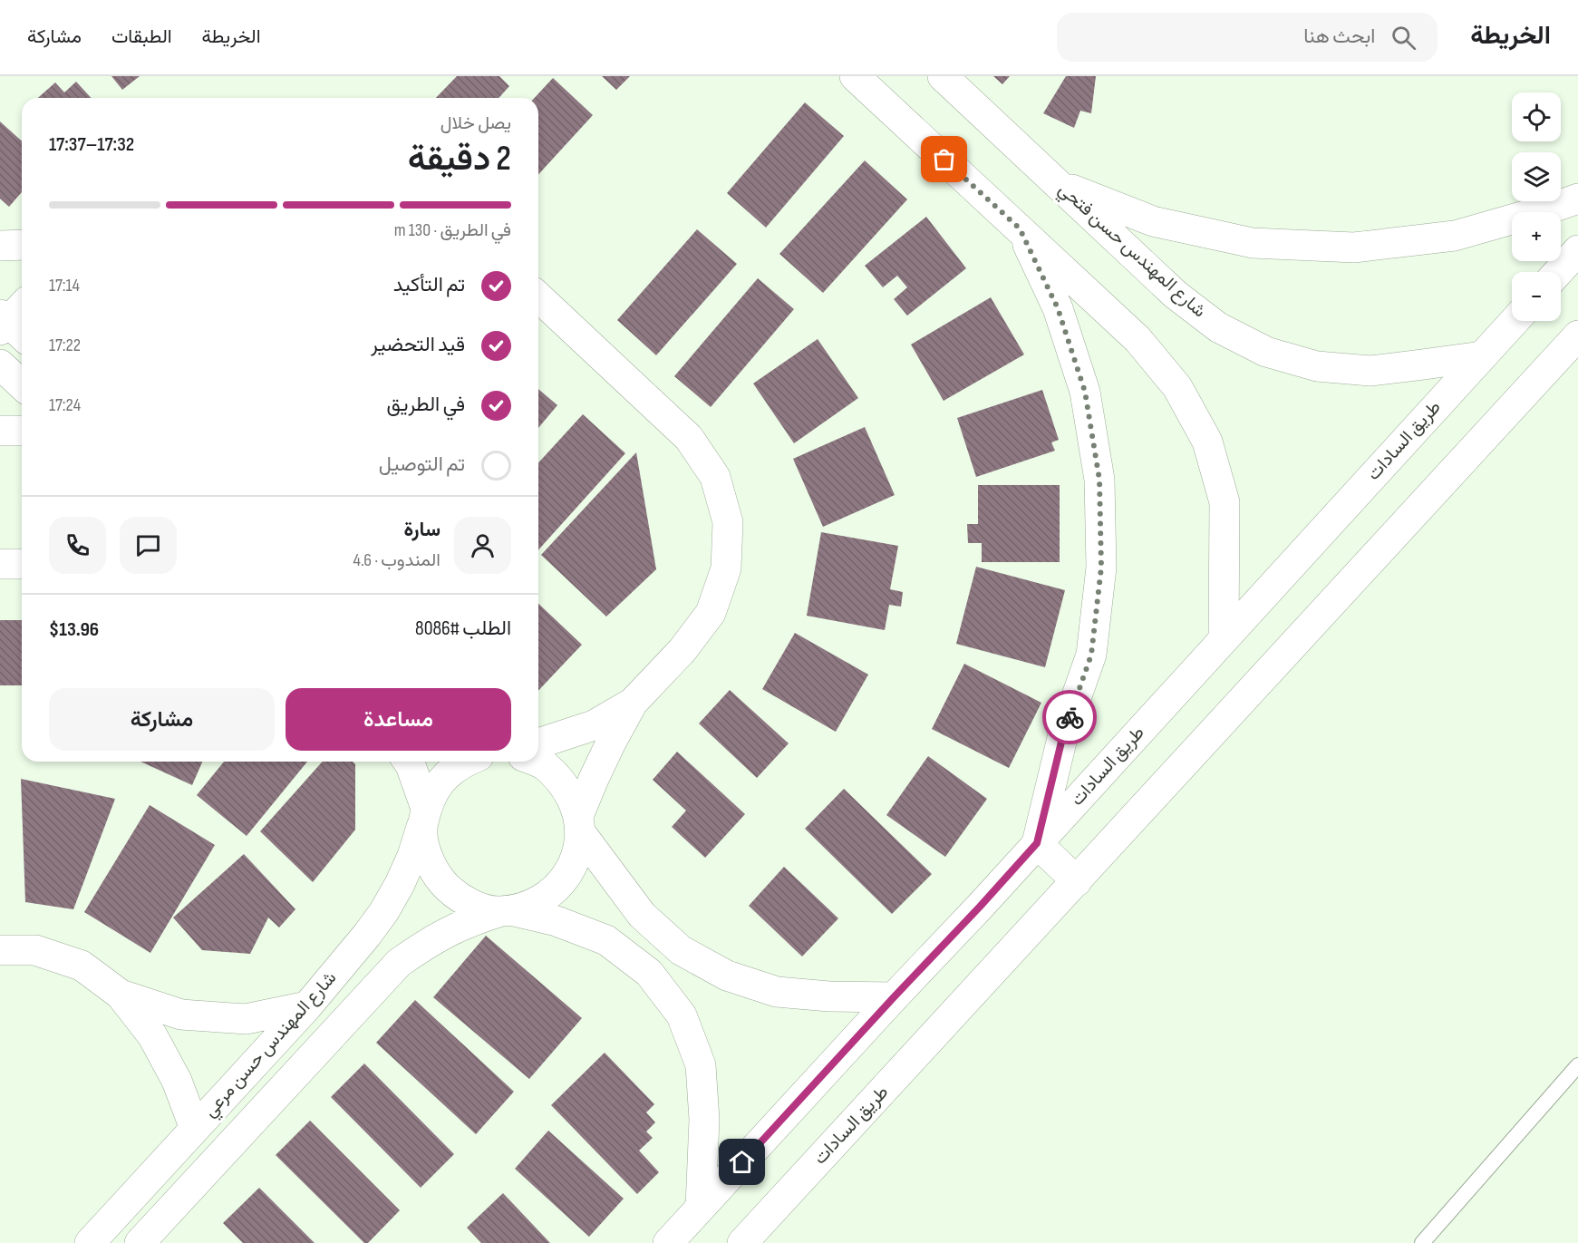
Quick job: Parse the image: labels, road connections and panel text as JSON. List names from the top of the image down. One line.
{"streets":{"street":["شارع المهندس حسن فتحي","طريق السادات","شارع المهندس حسن مرعي"]},"crossings":[["شارع المهندس حسن فتحي","طريق السادات"]],"page":{"header":"الخريطة","search":"ابحث هنا","nav":["الخريطة","الطبقات","مشاركة"],"map_buttons":["+","−"],"heading":["2 دقيقة","يصل خلال","17:32–17:37"],"panel":["سارة","المندوب · 4.6","الطلب #8086","$13.96"],"bar":"في الطريق · 130 m","list":[["تم التأكيد","17:14"],["قيد التحضير","17:22"],["في الطريق","17:24"],"تم التوصيل"],"buttons":["مساعدة","مشاركة"]}}
